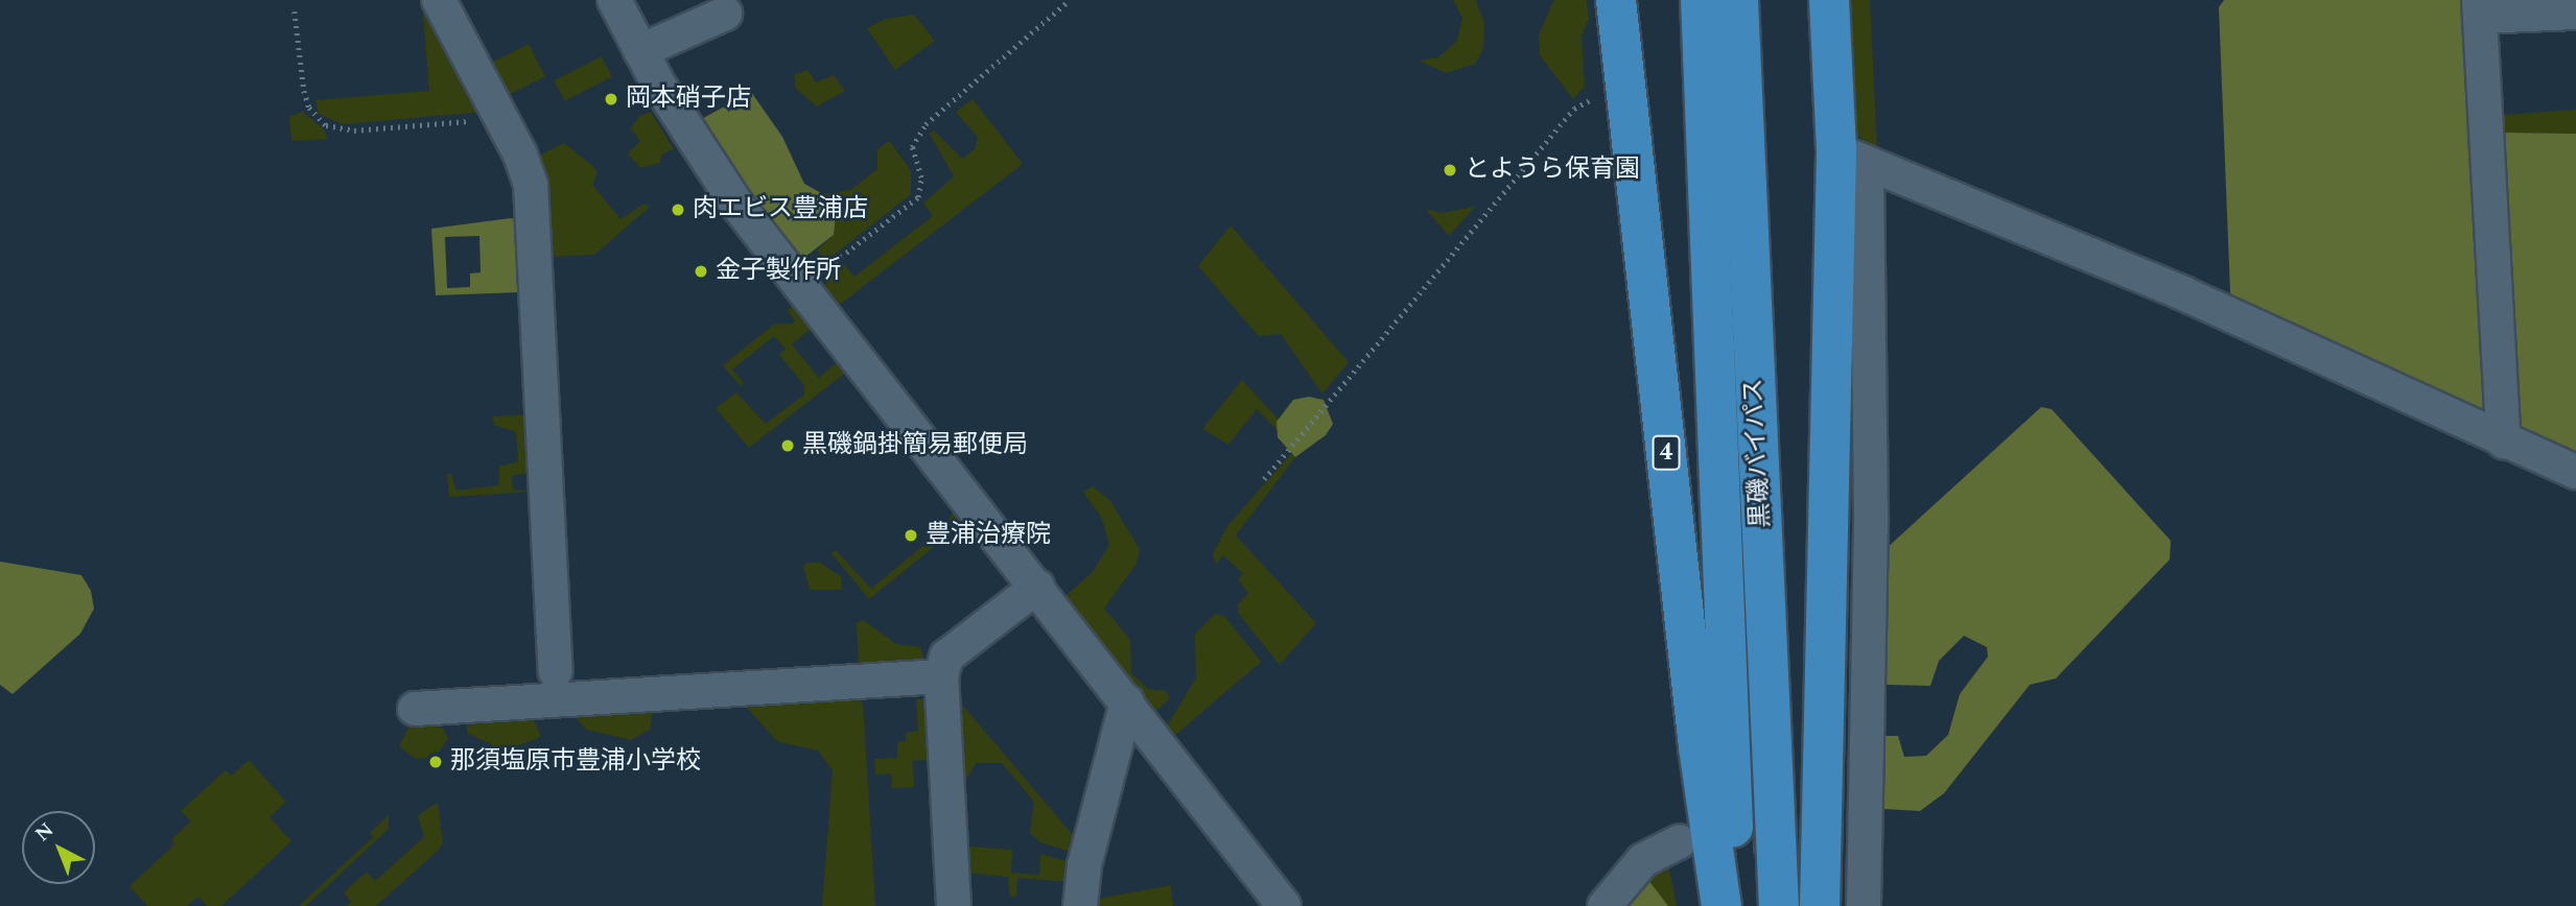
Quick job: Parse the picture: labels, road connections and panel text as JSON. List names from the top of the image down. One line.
{"streets":{"highway":["4","黒磯バイパス"]},"places":["岡本硝子店","とようら保育園","肉エビス豊浦店","金子製作所","黒磯鍋掛簡易郵便局","豊浦治療院","那須塩原市豊浦小学校"],"north":"top left"}
